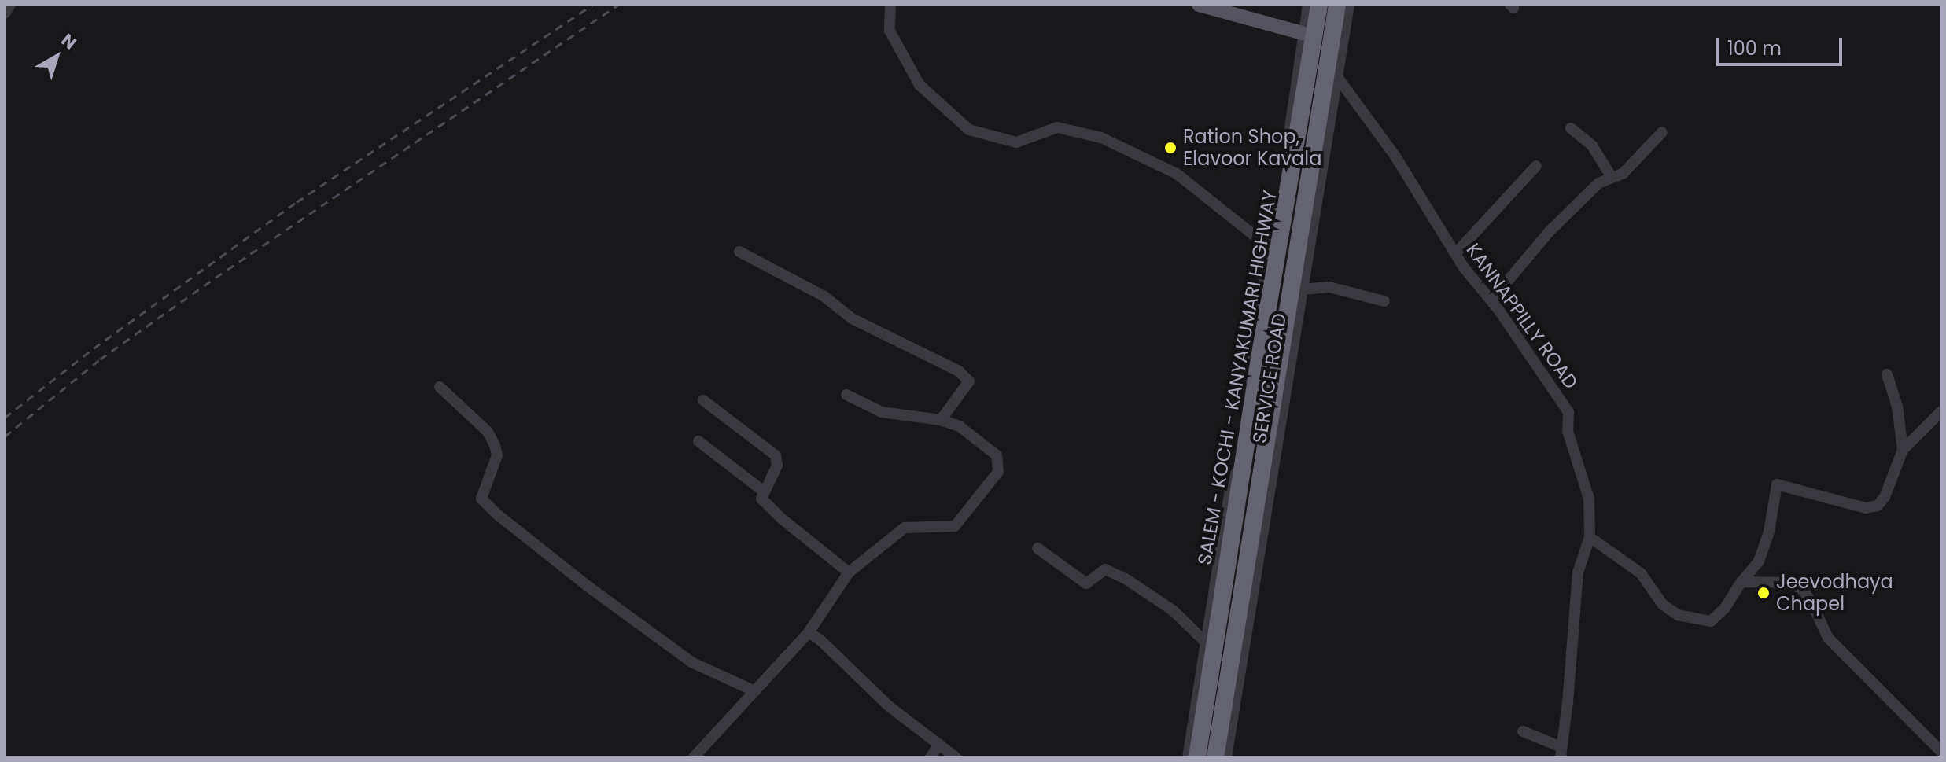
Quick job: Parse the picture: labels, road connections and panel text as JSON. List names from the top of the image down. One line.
{"streets":{"highway":["SALEM - KOCHI - KANYAKUMARI HIGHWAY"],"street":["KANNAPPILLY ROAD","SERVICE ROAD"]},"crossings":[["KANNAPPILLY ROAD","SALEM - KOCHI - KANYAKUMARI HIGHWAY"],["KANNAPPILLY ROAD","SERVICE ROAD"],["SALEM - KOCHI - KANYAKUMARI HIGHWAY","SERVICE ROAD"]],"places":["Ration Shop, Elavoor Kavala","Jeevodhaya Chapel"],"scale_bar":"100 m","north":"top right"}
